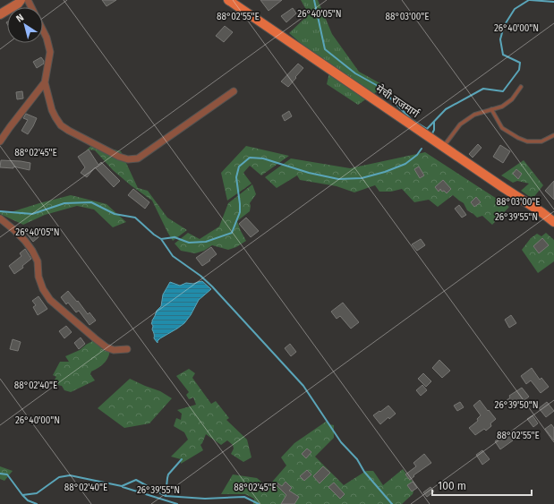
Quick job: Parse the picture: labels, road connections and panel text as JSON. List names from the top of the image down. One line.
{"streets":{"main road":["मेची राजमार्ग"]},"scale_bar":"100 m","north":"top left","coordinates":["26°40'05\"N","88°02'55\"E","88°03'00\"E","26°40'00\"N","88°02'45\"E","26°39'55\"N","88°02'40\"E","26°39'50\"N"]}
